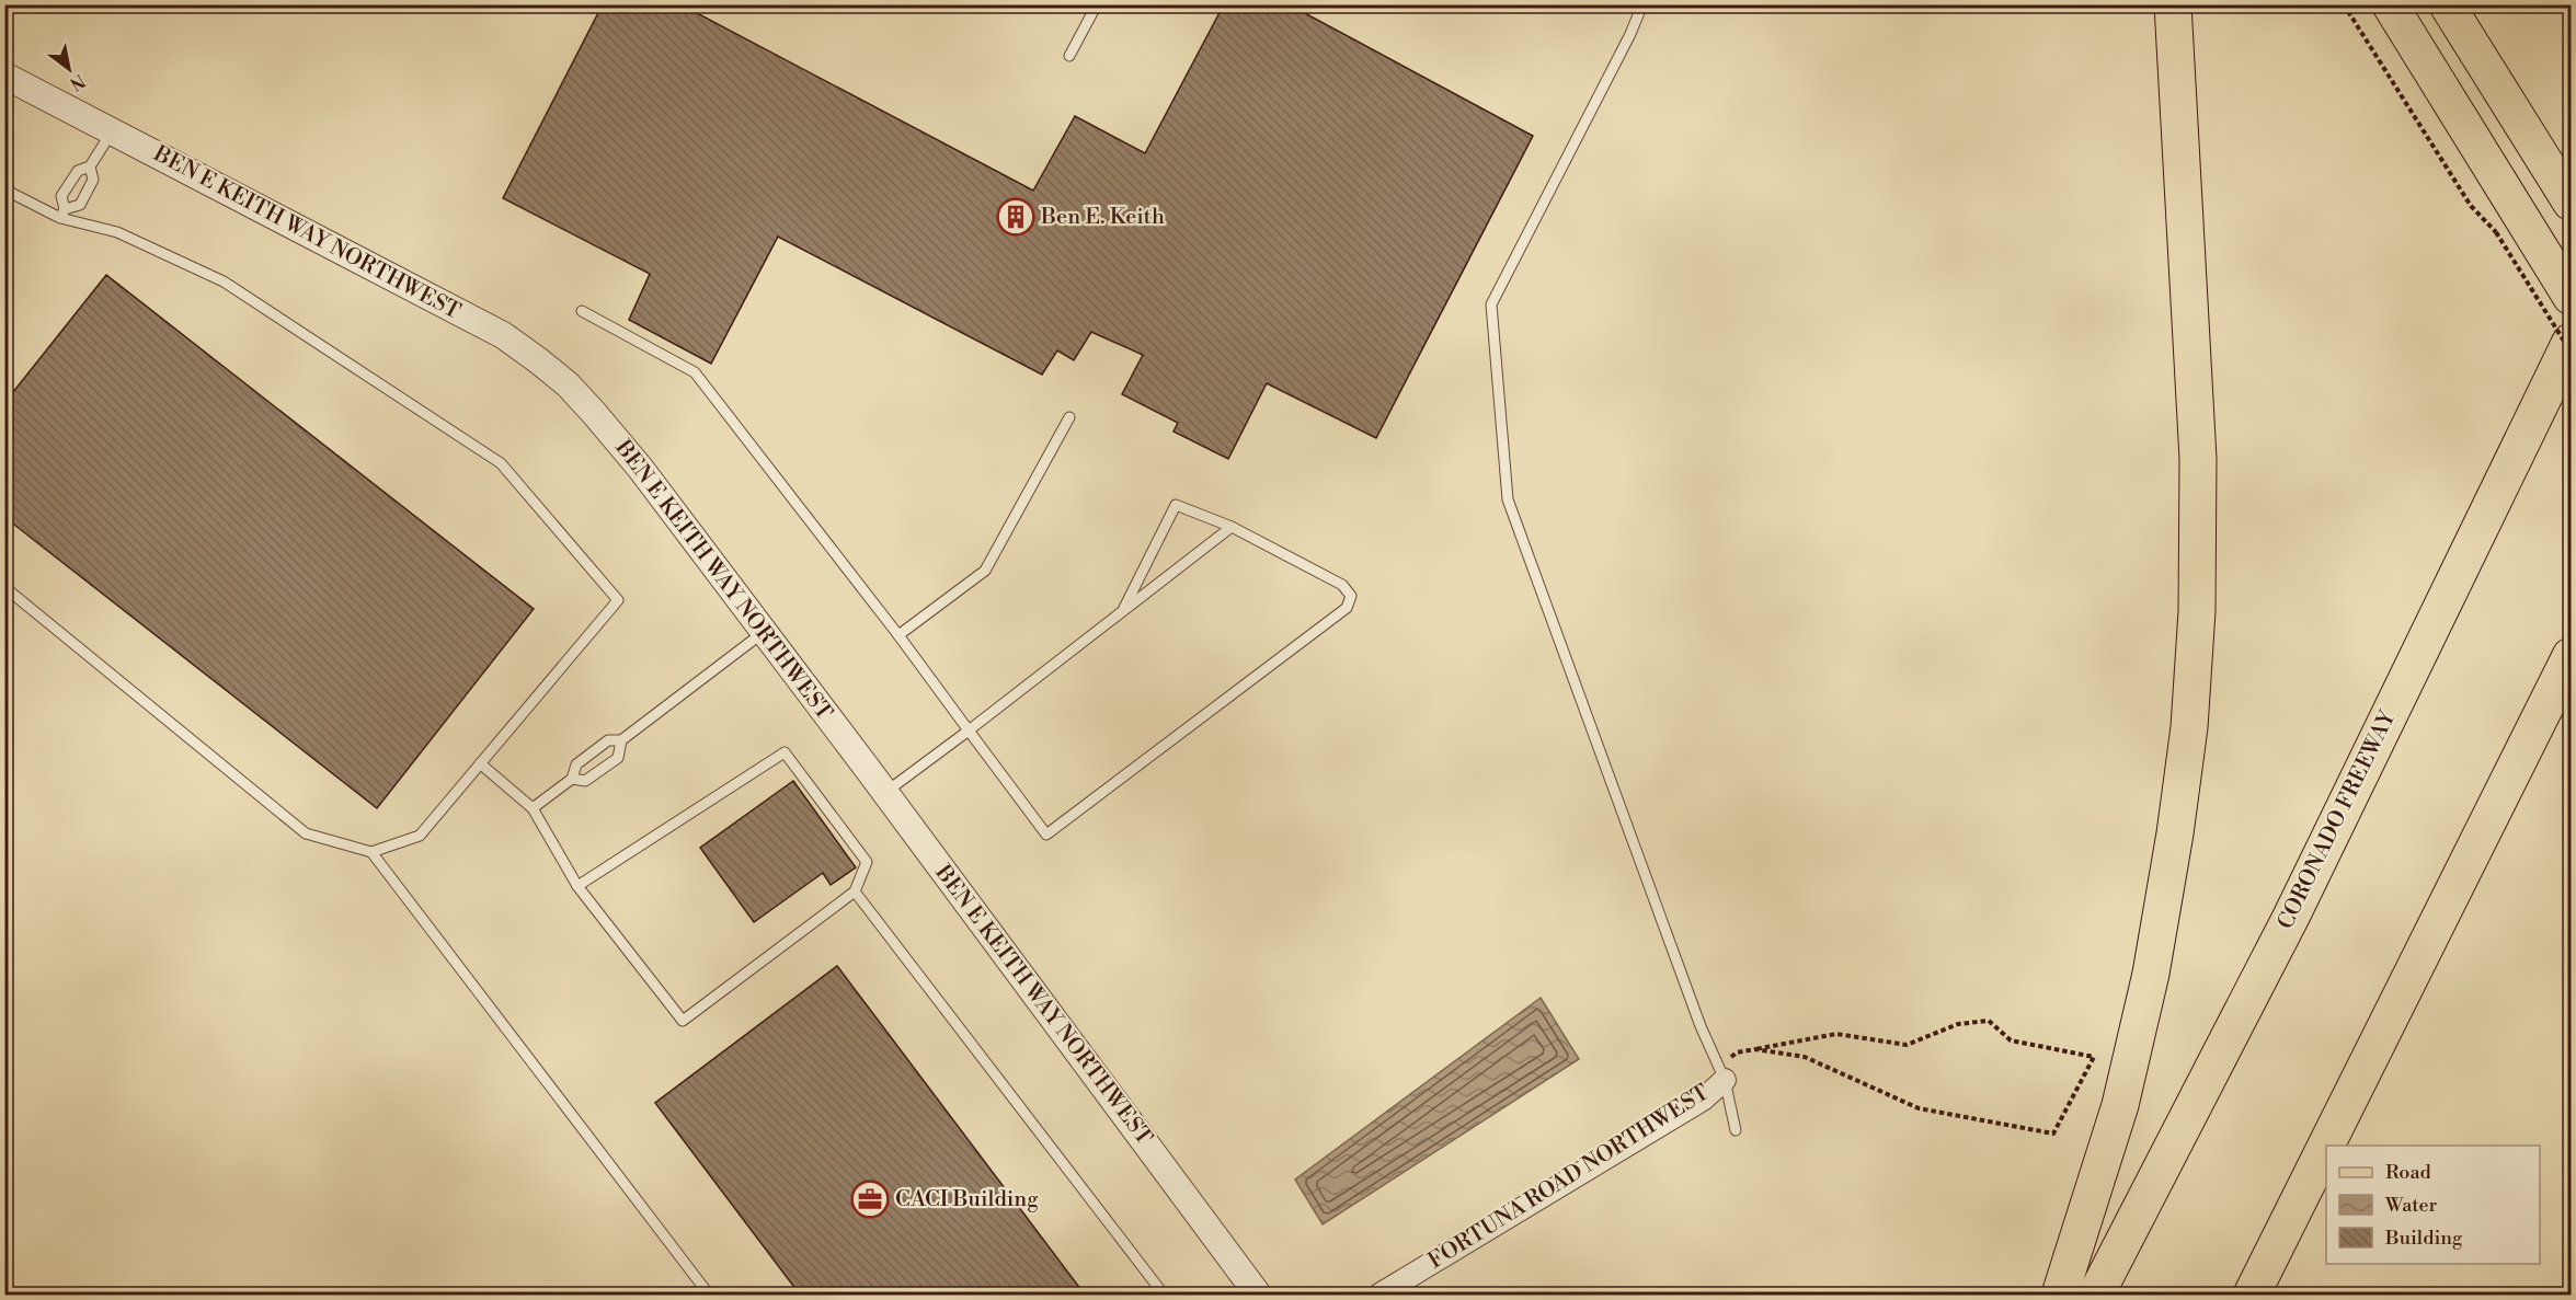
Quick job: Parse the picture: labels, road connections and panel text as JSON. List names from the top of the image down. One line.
{"streets":{"highway":["CORONADO FREEWAY"],"street":["BEN E KEITH WAY NORTHWEST","FORTUNA ROAD NORTHWEST"]},"places":{"building":["Ben E. Keith"],"office":["CACI Building"]},"legend":["Road","Water","Building"],"north":"bottom right"}
